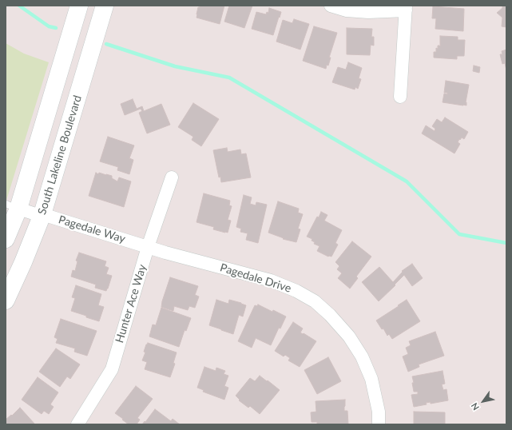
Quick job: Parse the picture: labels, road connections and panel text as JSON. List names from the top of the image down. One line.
{"streets":{"main road":["South Lakeline Boulevard"],"street":["Pagedale Way","Pagedale Drive","Hunter Ace Way"]},"crossings":[["South Lakeline Boulevard","Pagedale Way"],["Pagedale Way","Pagedale Drive"],["Pagedale Way","Hunter Ace Way"],["Pagedale Drive","Hunter Ace Way"]],"north":"bottom left"}
